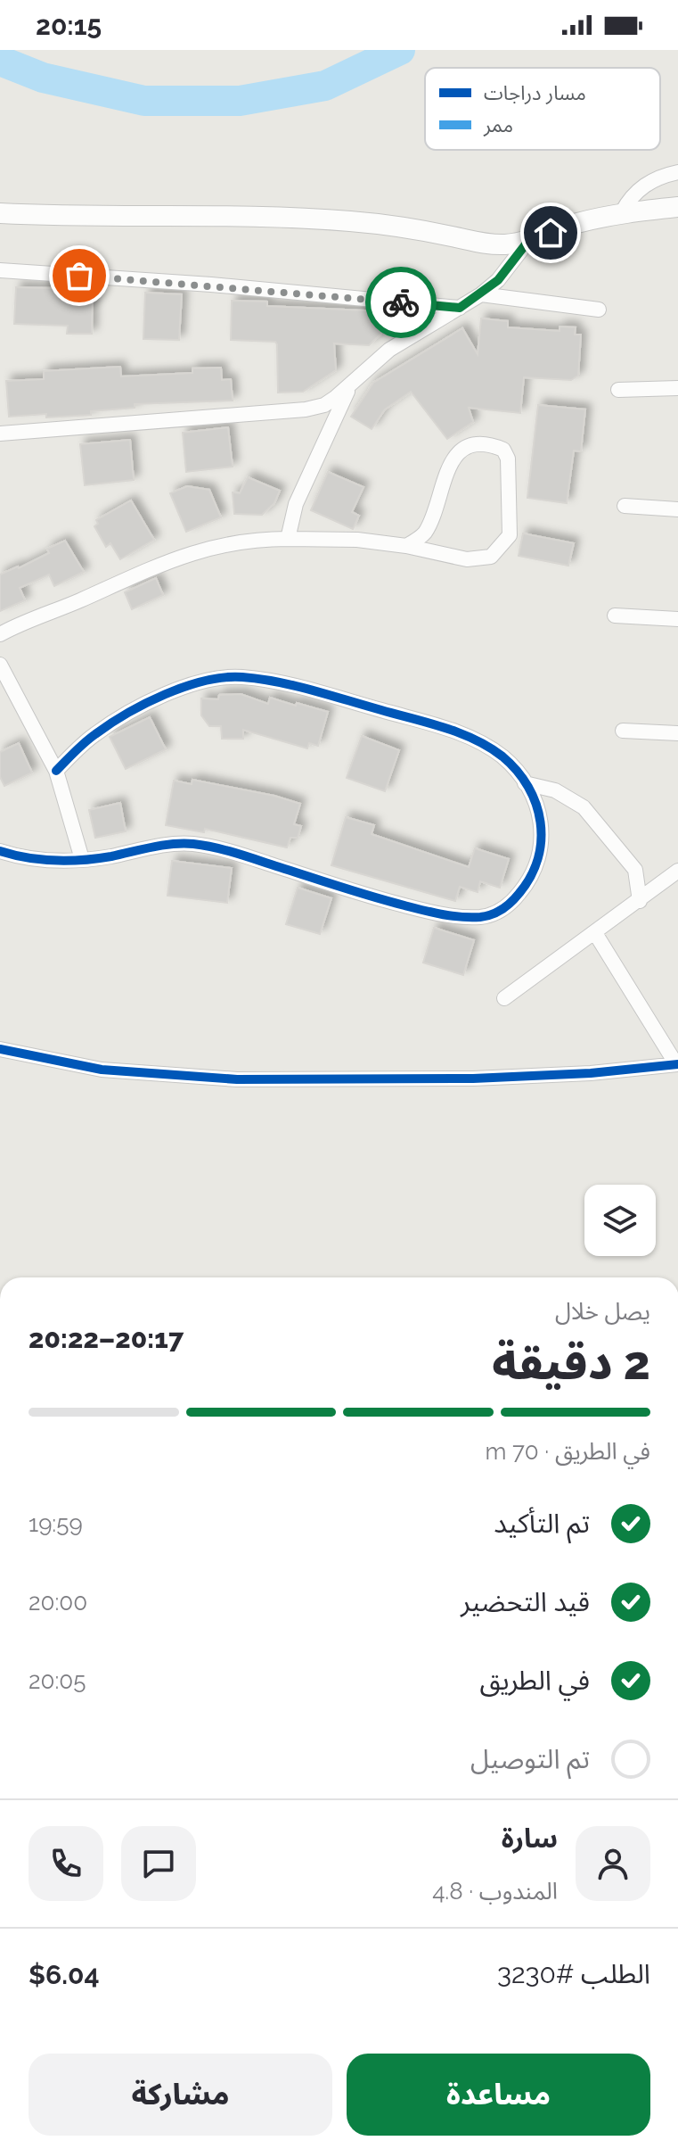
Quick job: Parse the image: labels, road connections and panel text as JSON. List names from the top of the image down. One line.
{"legend":["مسار دراجات","ممر"],"page":{"status":"20:15","heading":["2 دقيقة","يصل خلال","20:17–20:22"],"panel":["سارة","المندوب · 4.8","الطلب #3230","$6.04"],"bar":"في الطريق · 70 m","list":[["تم التأكيد","19:59"],["قيد التحضير","20:00"],["في الطريق","20:05"],"تم التوصيل"],"buttons":["مساعدة","مشاركة"]}}
